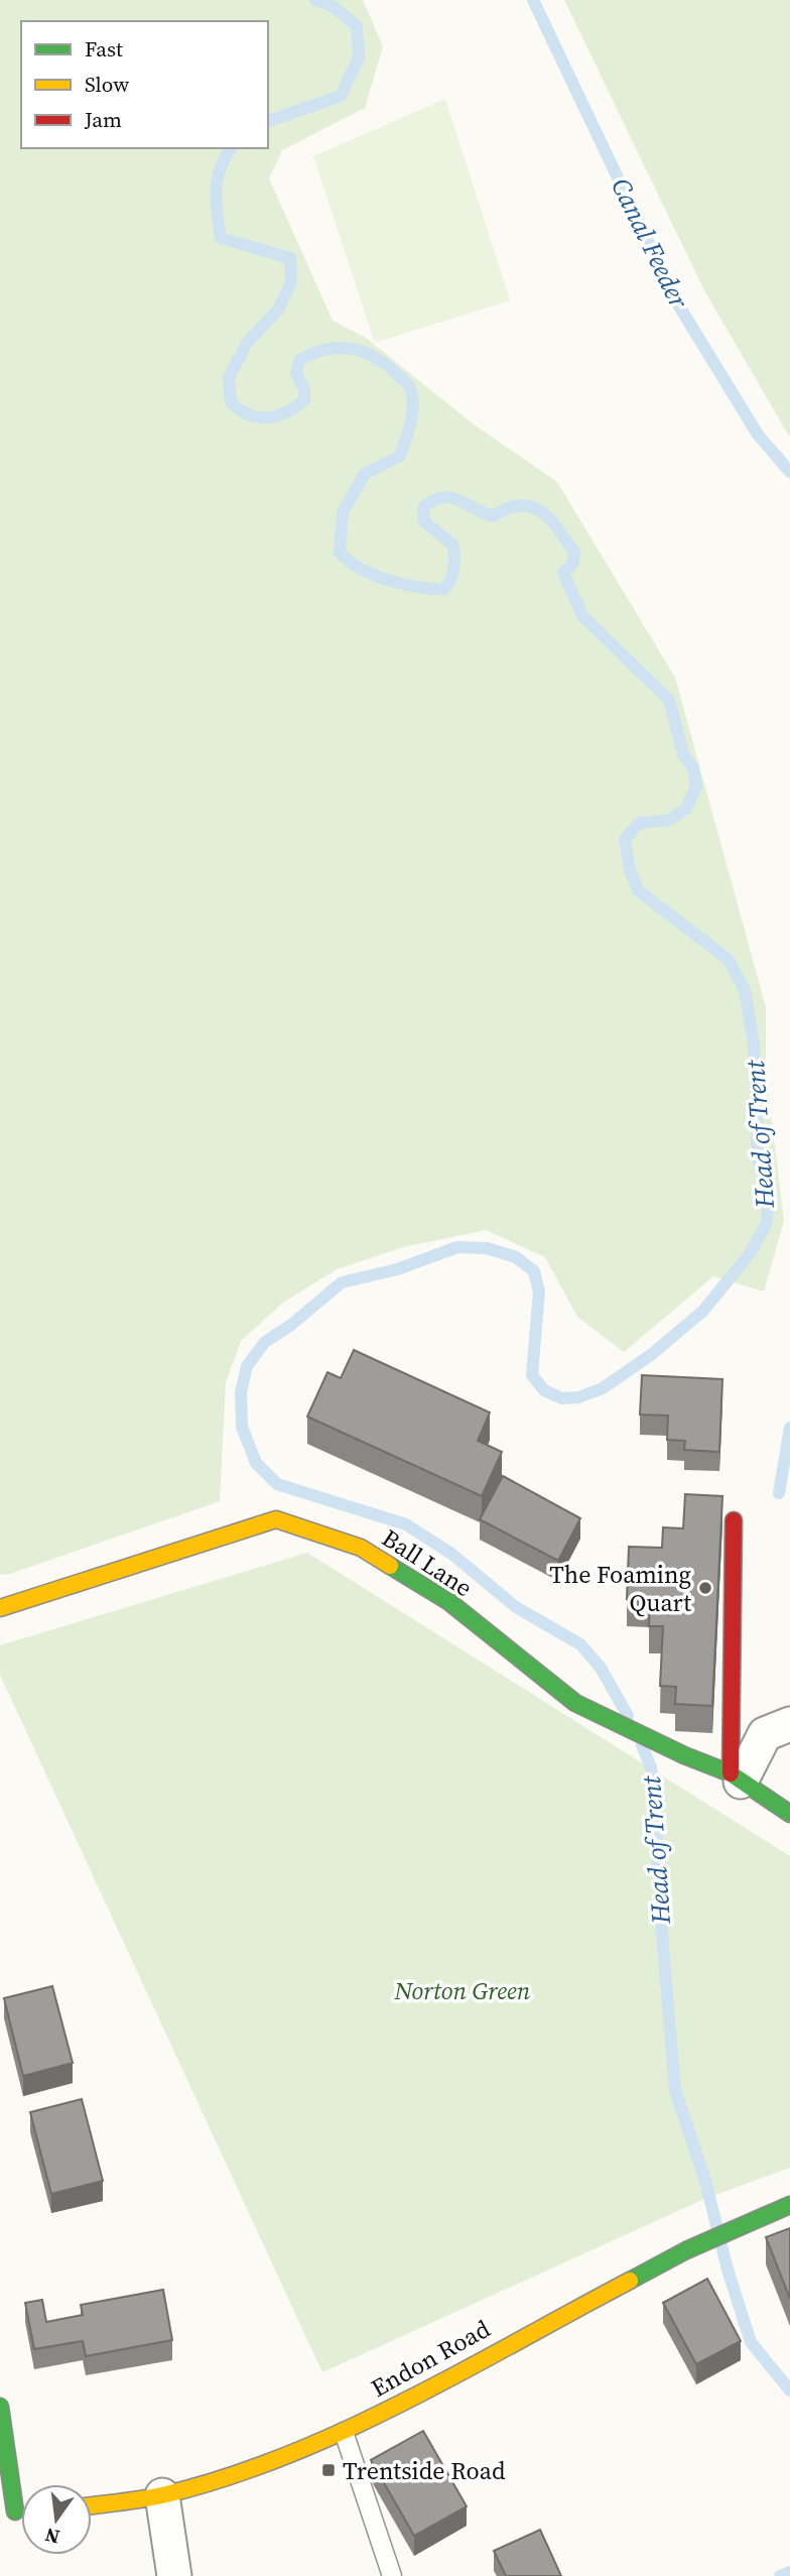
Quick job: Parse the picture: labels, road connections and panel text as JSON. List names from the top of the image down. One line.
{"streets":{"street":["Ball Lane","Endon Road"]},"water":["Canal Feeder","Head of Trent"],"parks":["Norton Green"],"places":{"other":["The Foaming Quart"],"transit":["Trentside Road"]},"legend":["Fast","Slow","Jam"],"north":"bottom"}
